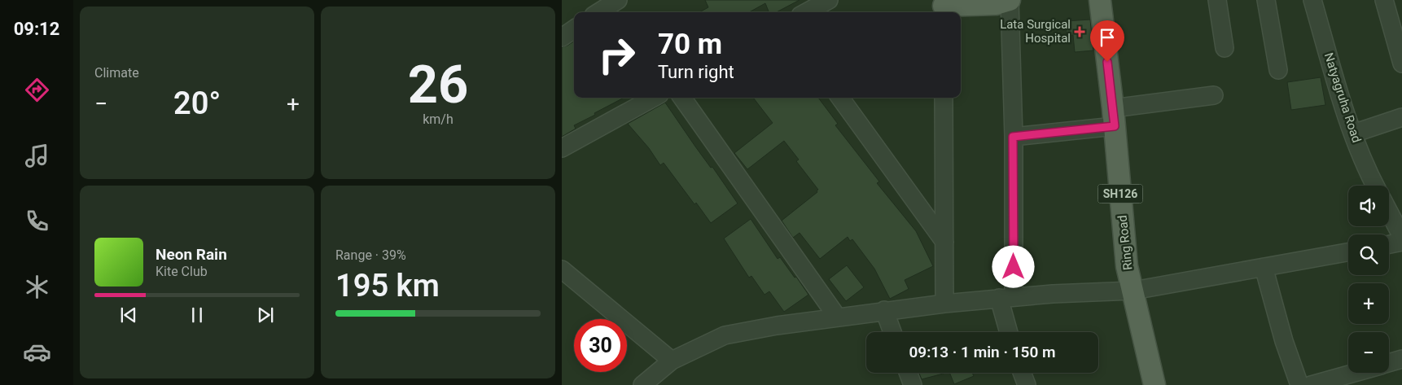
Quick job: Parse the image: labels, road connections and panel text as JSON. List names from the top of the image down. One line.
{"streets":{"main road":["SH126","Ring Road"],"street":["Natyagruha Road"]},"places":{"health":["Lata Surgical Hospital"]},"page":{"tabs":"09:12","tile":["Climate",["26","km/h"],["Range · 39%","195 km"]],"turn":["70 m","Turn right"],"heat":["−","20°","+"],"map_buttons":["+","−"],"song":["Neon Rain","Kite Club"],"limit":"30","trip":"09:13 · 1 min · 150 m"}}
